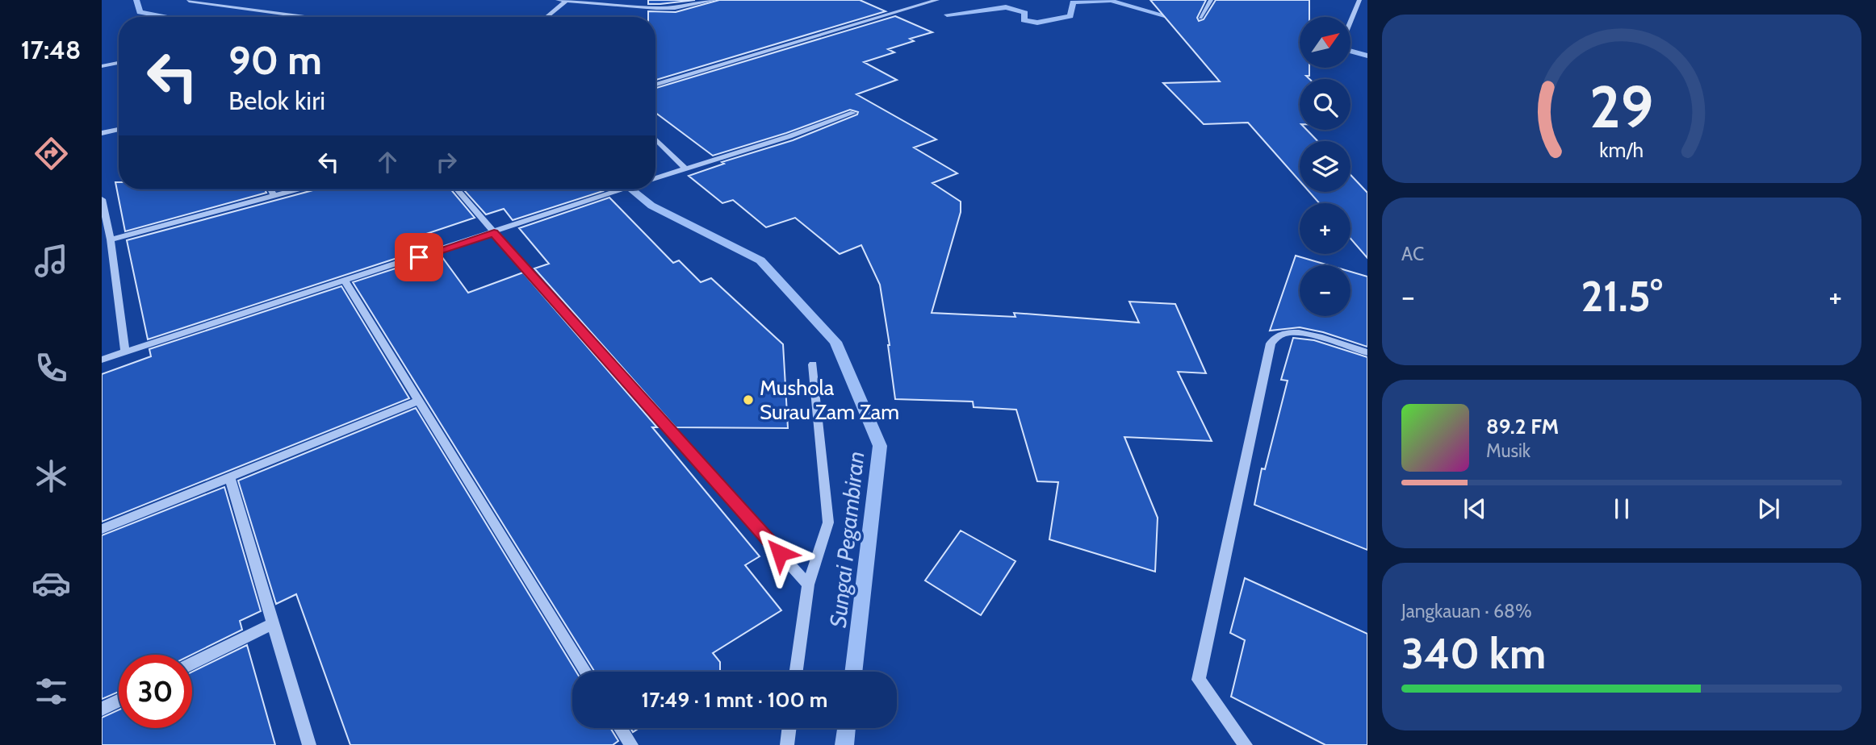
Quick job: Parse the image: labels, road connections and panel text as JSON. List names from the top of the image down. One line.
{"water":["Sungai Pegambiran"],"places":["Mushola Surau Zam Zam"],"north":"top right","page":{"tabs":"17:48","map_buttons":["+","−"],"turn":["90 m","Belok kiri"],"tile":["AC",["Jangkauan · 68%","340 km"]],"heat":["−","21.5°","+"],"song":["89.2 FM","Musik"],"limit":"30","trip":"17:49 · 1 mnt · 100 m","gauge":["29","km/h"]}}
